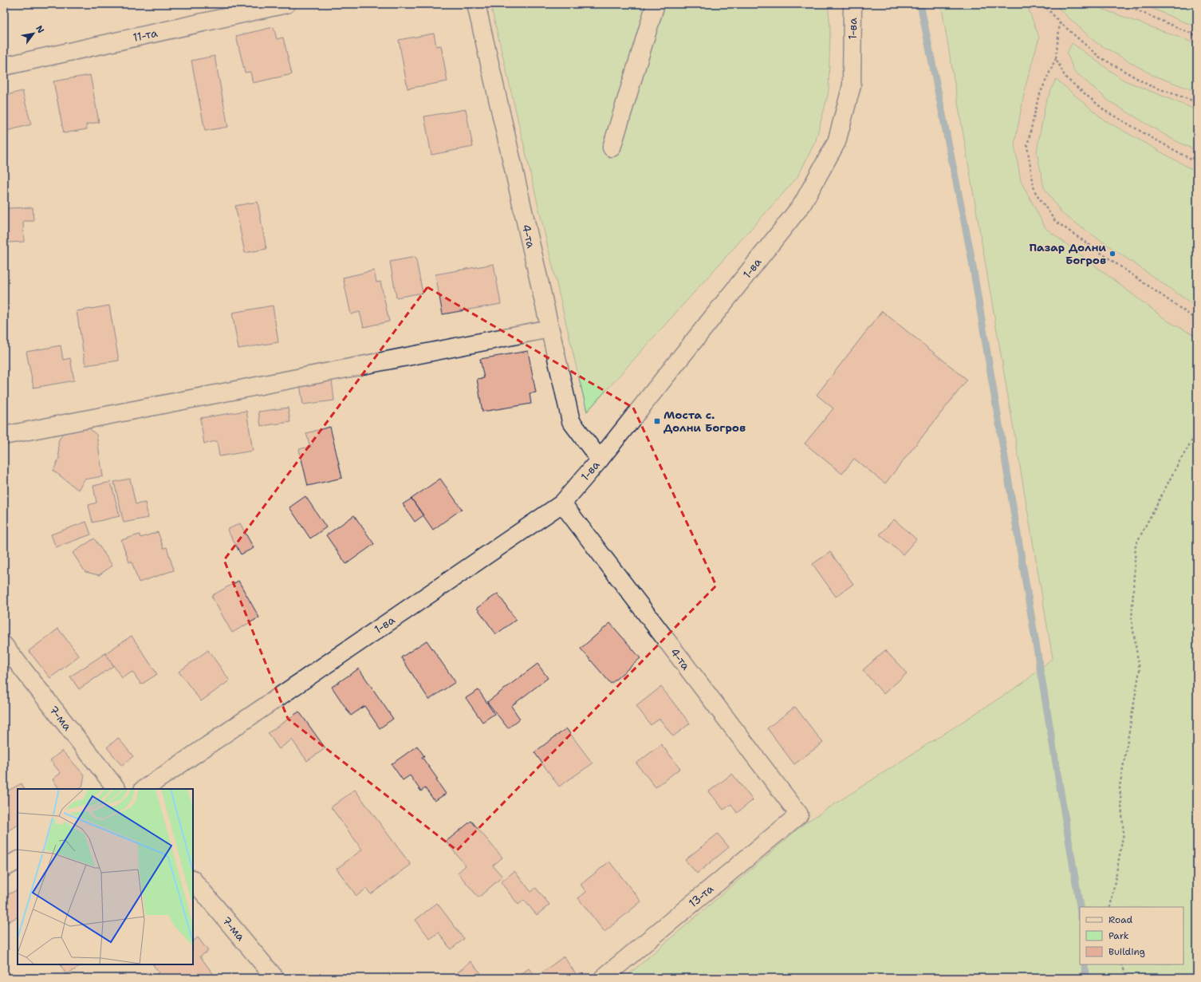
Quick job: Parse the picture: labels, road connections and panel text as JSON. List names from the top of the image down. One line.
{"streets":{"street":["1-ва","11-та","4-та","7-ма","13-та"]},"crossings":[["1-ва","4-та"],["4-та","13-та"]],"places":{"other":["Пазар Долни Богров"],"transit":["Моста с. Долни Богров"]},"legend":["Road","Park","Building"],"north":"top right"}
